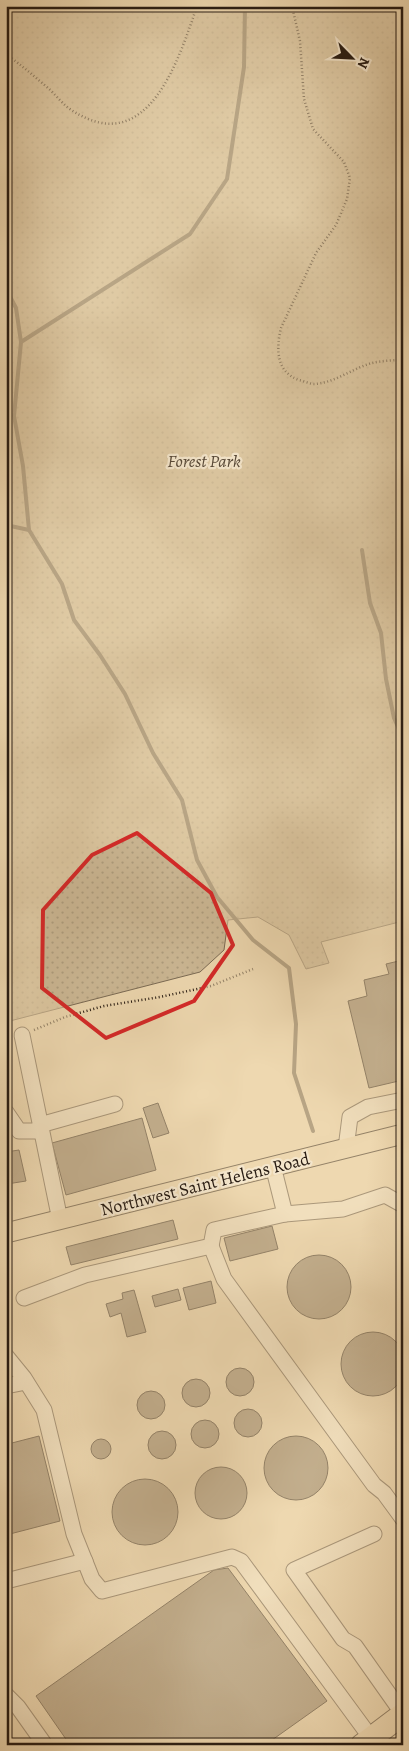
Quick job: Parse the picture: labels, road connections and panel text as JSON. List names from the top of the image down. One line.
{"streets":{"main road":["Northwest Saint Helens Road"]},"parks":["Forest Park"],"north":"bottom right"}
